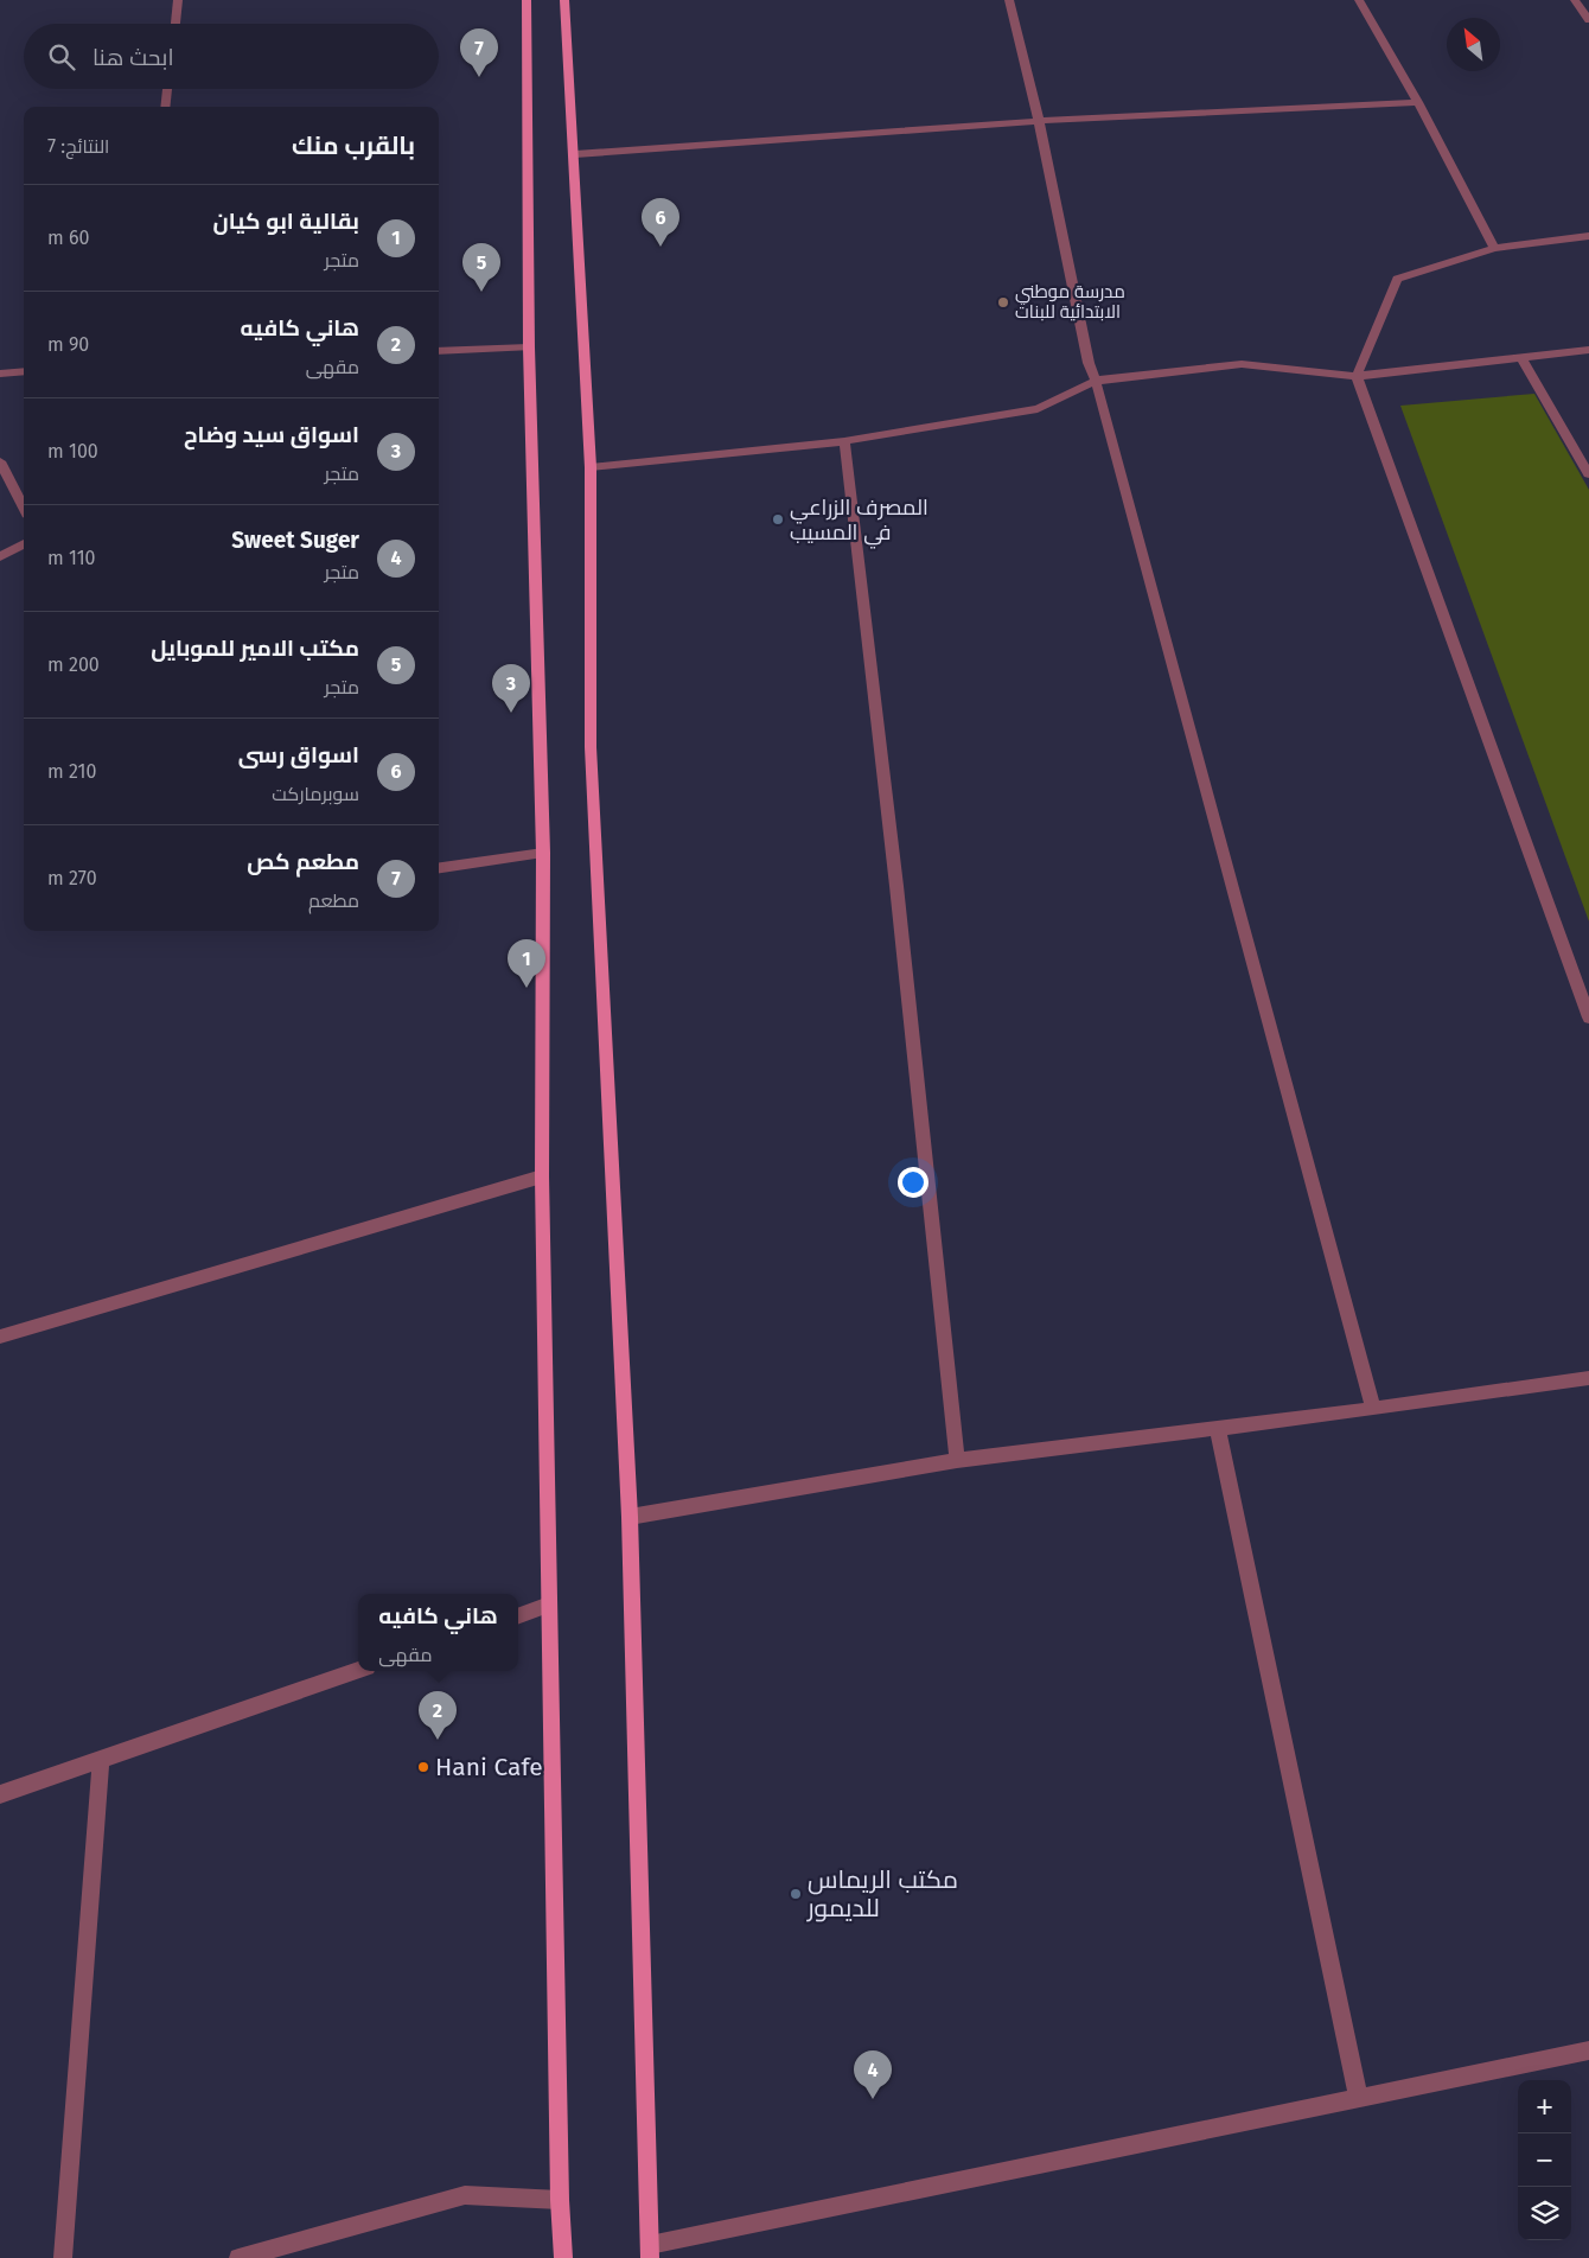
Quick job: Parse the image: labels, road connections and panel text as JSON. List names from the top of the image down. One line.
{"places":["مدرسة موطني الابتدائية للبنات","المصرف الزراعي في المسيب","Hani Cafe","مكتب الريماس للديمور"],"north":"top left","page":{"search":"ابحث هنا","pins":["7","6","5","3","1","2","4"],"heading":["بالقرب منك","النتائج: 7"],"list":[{"mark":"1","name":"بقالية ابو كيان","note":"متجر","value":"60 m"},{"mark":"2","name":"هاني كافيه","note":"مقهى","value":"90 m"},{"mark":"3","name":"اسواق سيد وضاح","note":"متجر","value":"100 m"},{"mark":"4","name":"Sweet Suger","note":"متجر","value":"110 m"},{"mark":"5","name":"مكتب الامير للموبايل","note":"متجر","value":"200 m"},{"mark":"6","name":"اسواق رسى","note":"سوبرماركت","value":"210 m"},{"mark":"7","name":"مطعم كص","note":"مطعم","value":"270 m"}],"popup":["هاني كافيه","مقهى"],"map_buttons":["+","−"]}}
